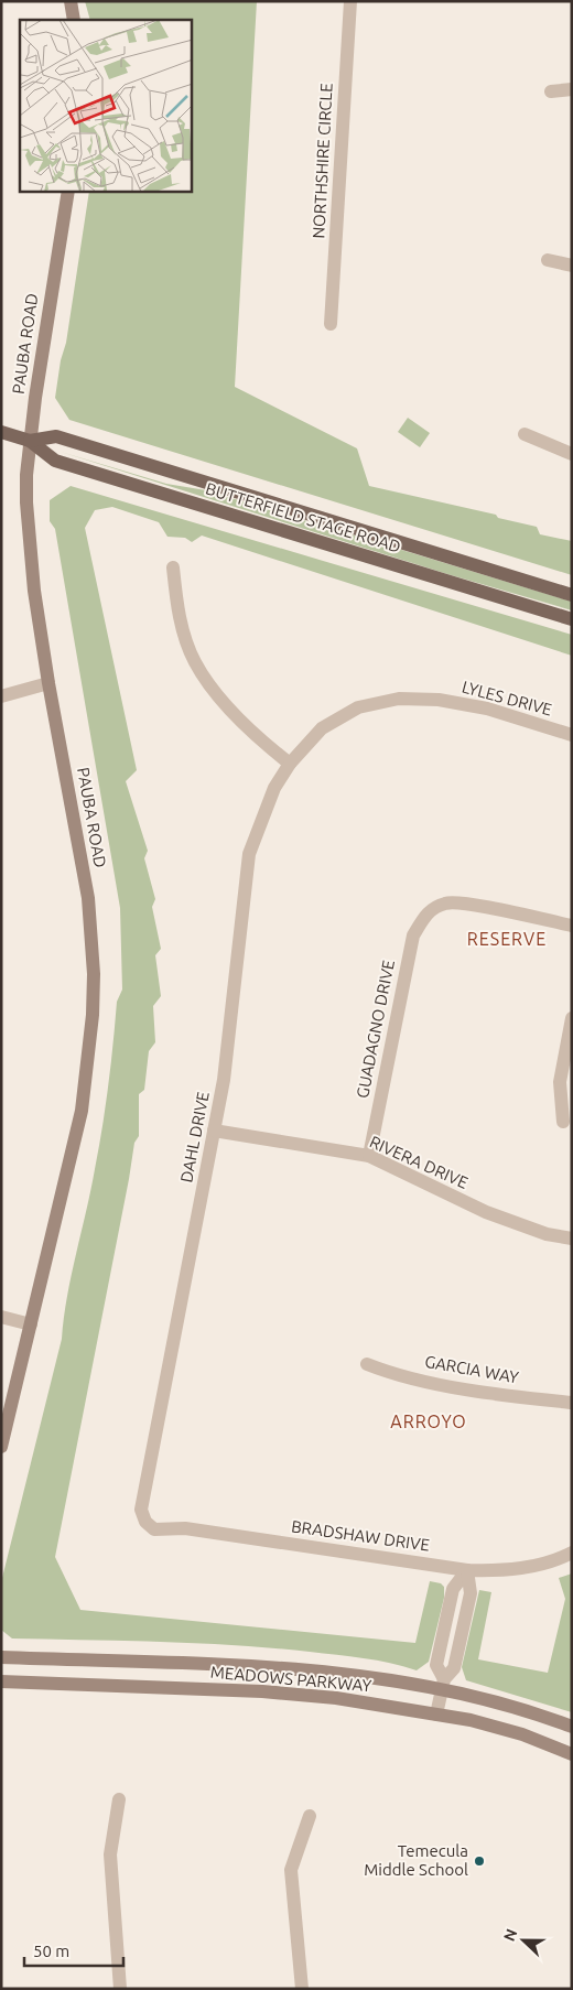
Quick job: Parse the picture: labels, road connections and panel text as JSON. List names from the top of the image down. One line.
{"streets":{"main road":["PAUBA ROAD","BUTTERFIELD STAGE ROAD","MEADOWS PARKWAY"],"street":["NORTHSHIRE CIRCLE","LYLES DRIVE","GUADAGNO DRIVE","DAHL DRIVE","RIVERA DRIVE","GARCIA WAY","BRADSHAW DRIVE"]},"crossings":[["PAUBA ROAD","BUTTERFIELD STAGE ROAD"],["LYLES DRIVE","DAHL DRIVE"],["GUADAGNO DRIVE","RIVERA DRIVE"],["DAHL DRIVE","RIVERA DRIVE"],["DAHL DRIVE","BRADSHAW DRIVE"]],"districts":["RESERVE","ARROYO"],"places":["Temecula Middle School"],"scale_bar":"50 m","north":"left"}
